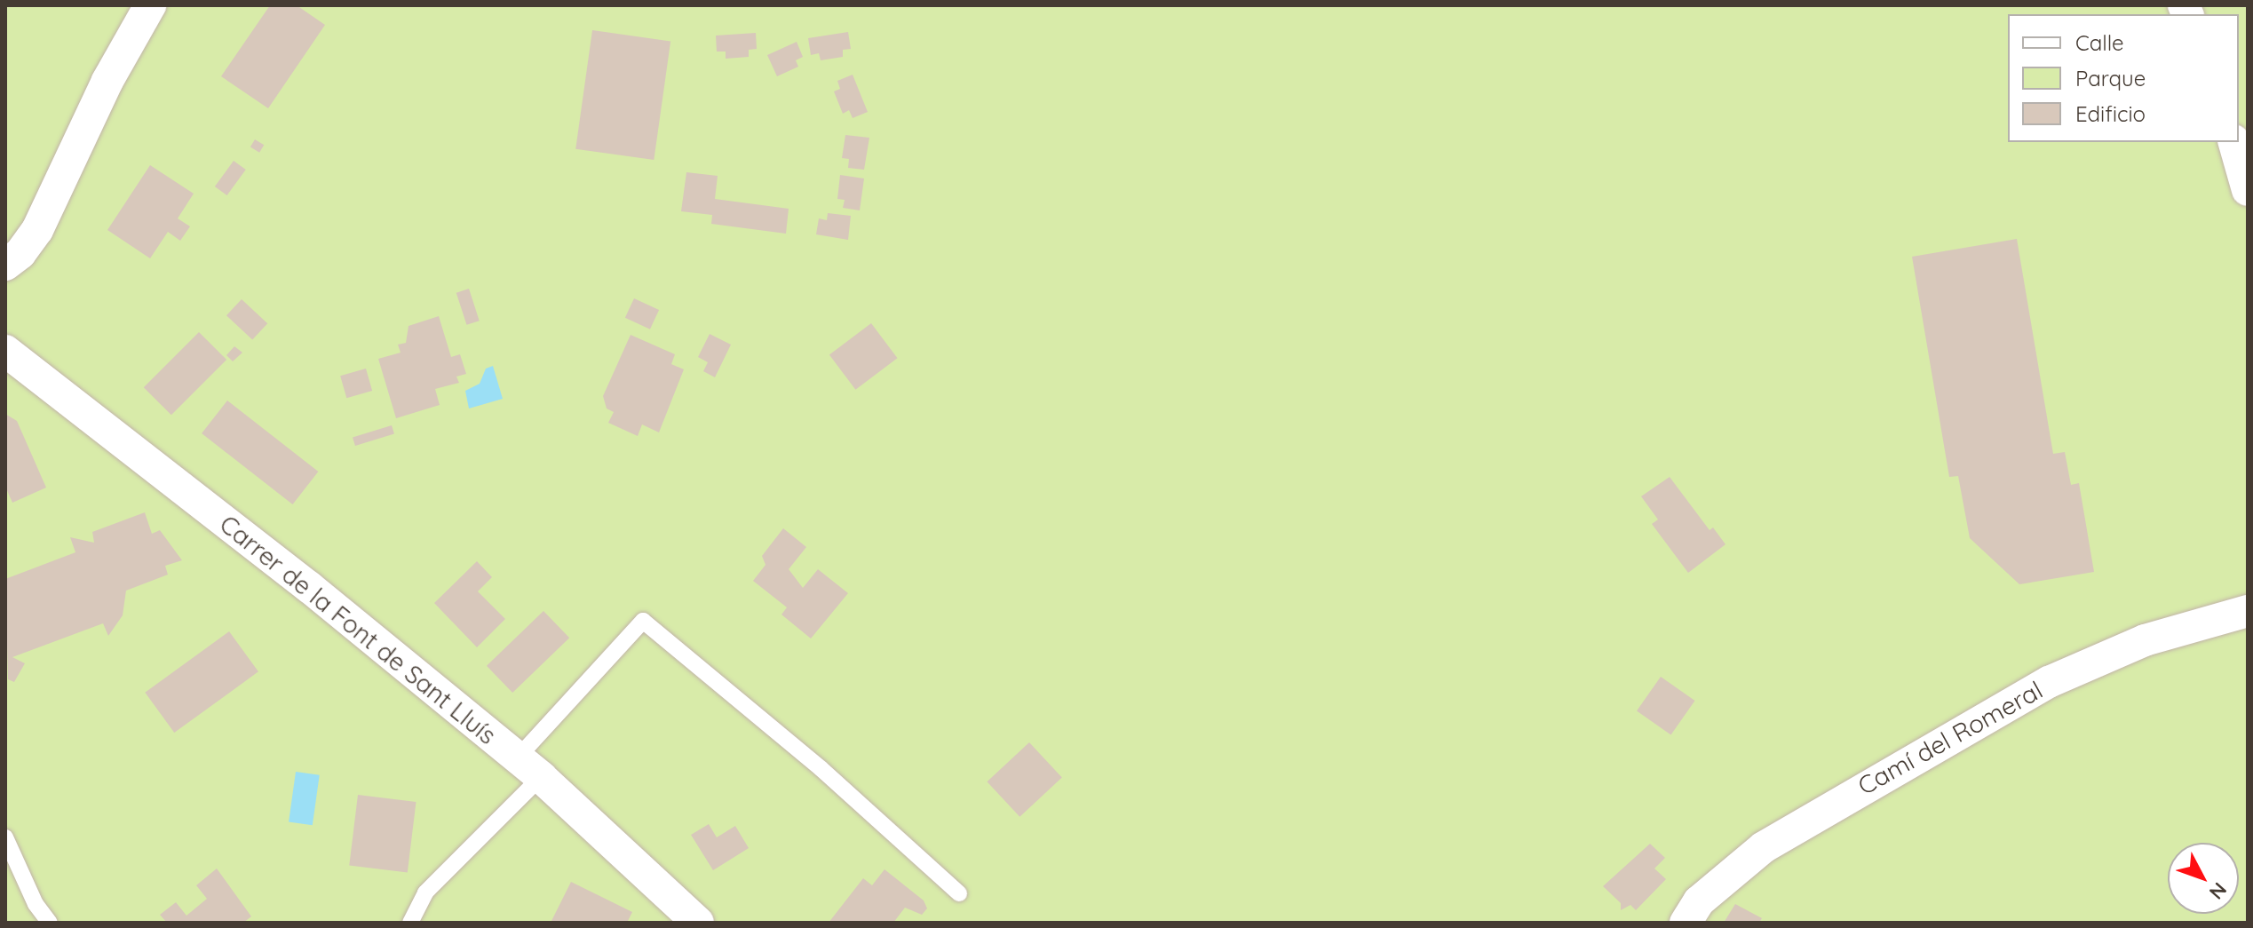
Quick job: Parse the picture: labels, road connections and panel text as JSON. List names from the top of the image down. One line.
{"streets":{"street":["Carrer de la Font de Sant Lluís","Camí del Romeral"]},"legend":["Calle","Parque","Edificio"],"north":"bottom right"}
